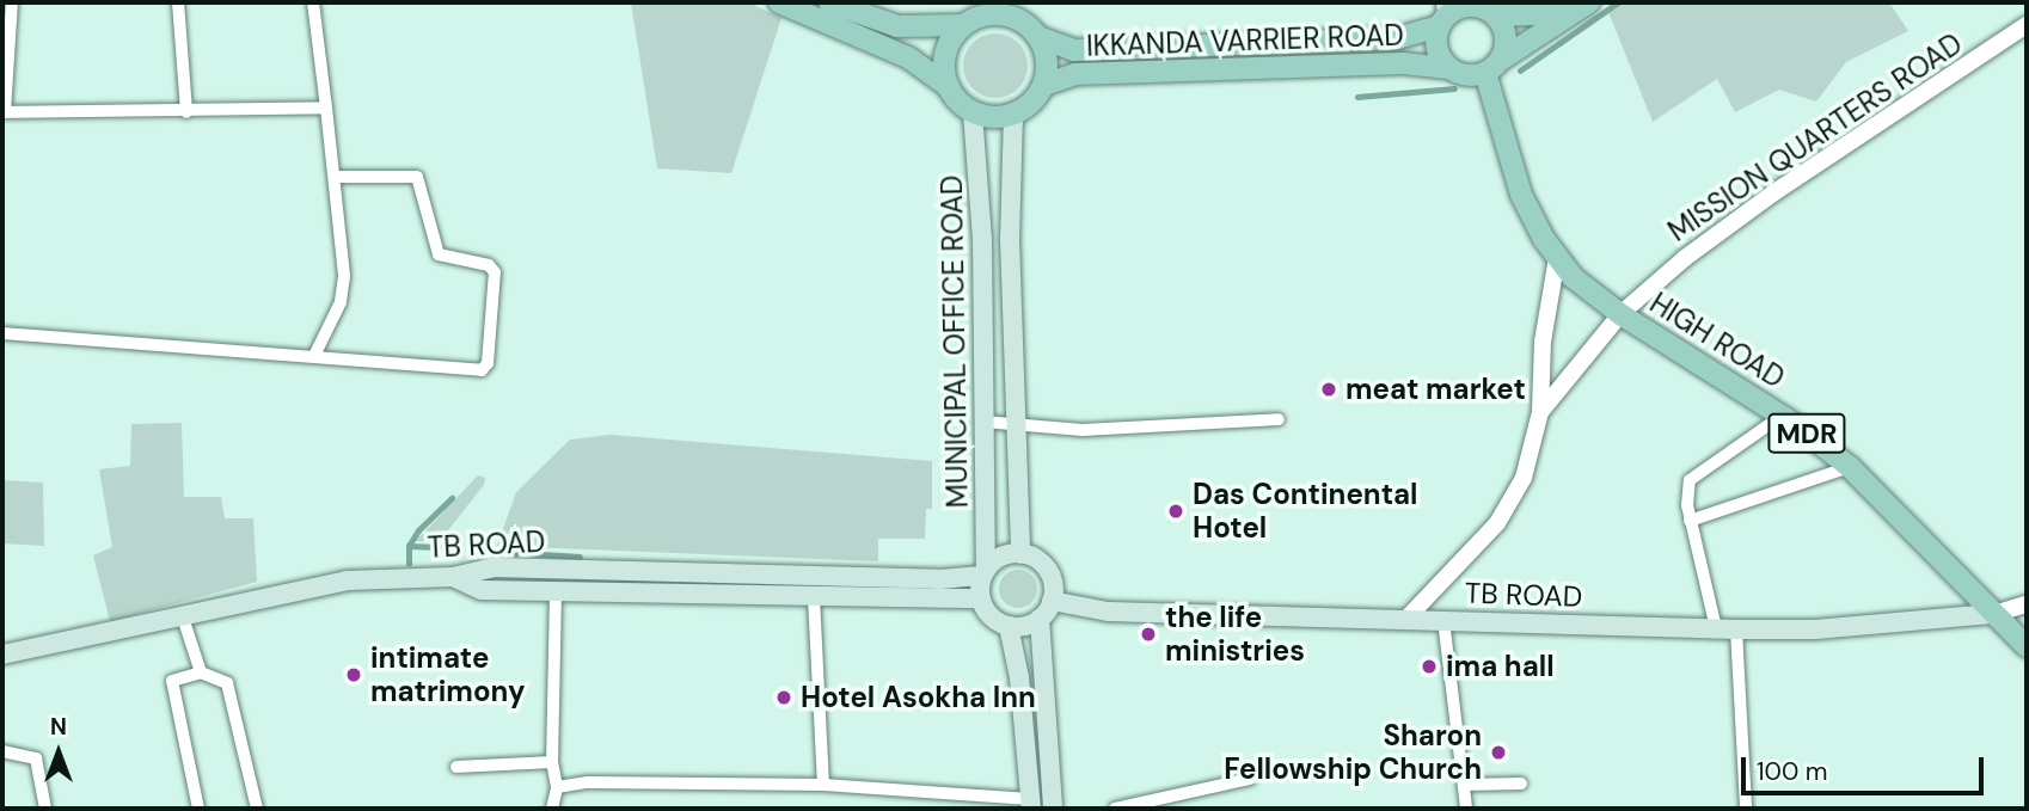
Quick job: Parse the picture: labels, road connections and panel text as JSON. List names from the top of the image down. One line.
{"streets":{"main road":["IKKANDA VARRIER ROAD","HIGH ROAD","MUNICIPAL OFFICE ROAD","MDR","TB ROAD"],"street":["MISSION QUARTERS ROAD"]},"crossings":[["IKKANDA VARRIER ROAD","HIGH ROAD"],["IKKANDA VARRIER ROAD","MUNICIPAL OFFICE ROAD"],["MISSION QUARTERS ROAD","HIGH ROAD"],["HIGH ROAD","TB ROAD"],["MUNICIPAL OFFICE ROAD","TB ROAD"]],"places":["meat market","Das Continental Hotel","the life ministries","ima hall","intimate matrimony","Hotel Asokha Inn","Sharon Fellowship Church"],"scale_bar":"100 m","north":"top"}
